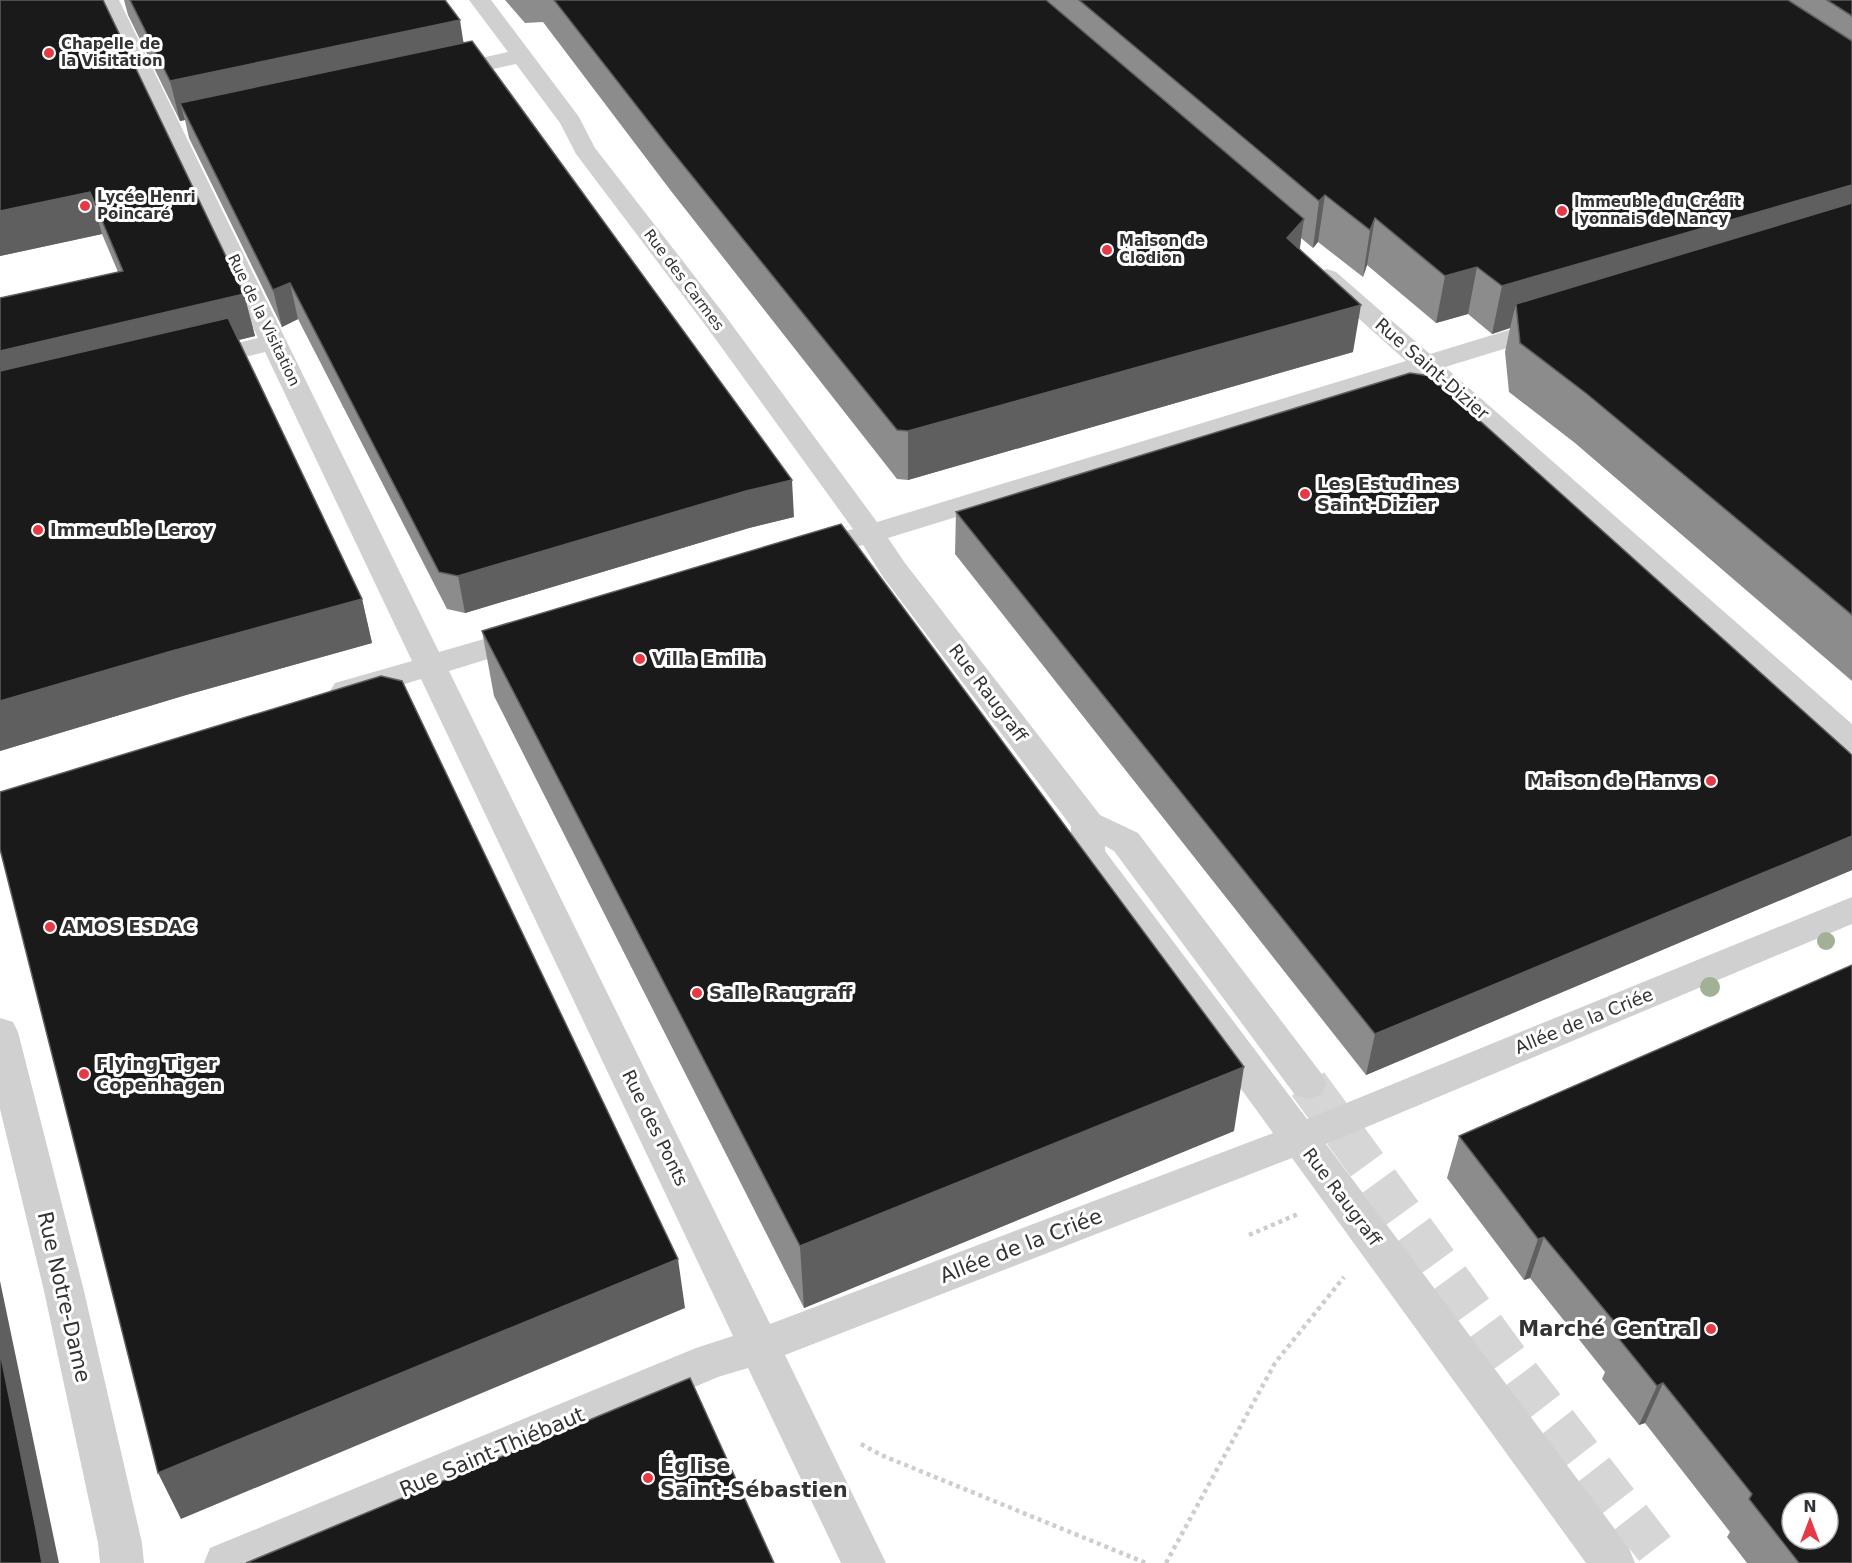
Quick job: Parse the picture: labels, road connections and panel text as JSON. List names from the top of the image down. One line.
{"streets":{"street":["Rue des Carmes","Rue de la Visitation","Rue Saint-Dizier","Rue Raugraff","Allée de la Criée","Rue des Ponts","Rue Notre-Dame","Rue Saint-Thiébaut"]},"crossings":[["Rue des Carmes","Rue Raugraff"],["Rue de la Visitation","Rue des Ponts"],["Allée de la Criée","Rue des Ponts"],["Allée de la Criée","Rue Saint-Thiébaut"],["Rue des Ponts","Rue Saint-Thiébaut"]],"places":["Chapelle de la Visitation","Lycée Henri Poincaré","Immeuble du Crédit lyonnais de Nancy","Maison de Clodion","Les Estudines Saint-Dizier","Immeuble Leroy","Villa Emilia","Maison de Hanvs","AMOS ESDAC","Salle Raugraff","Flying Tiger Copenhagen","Marché Central","Église Saint-Sébastien"],"north":"top"}
